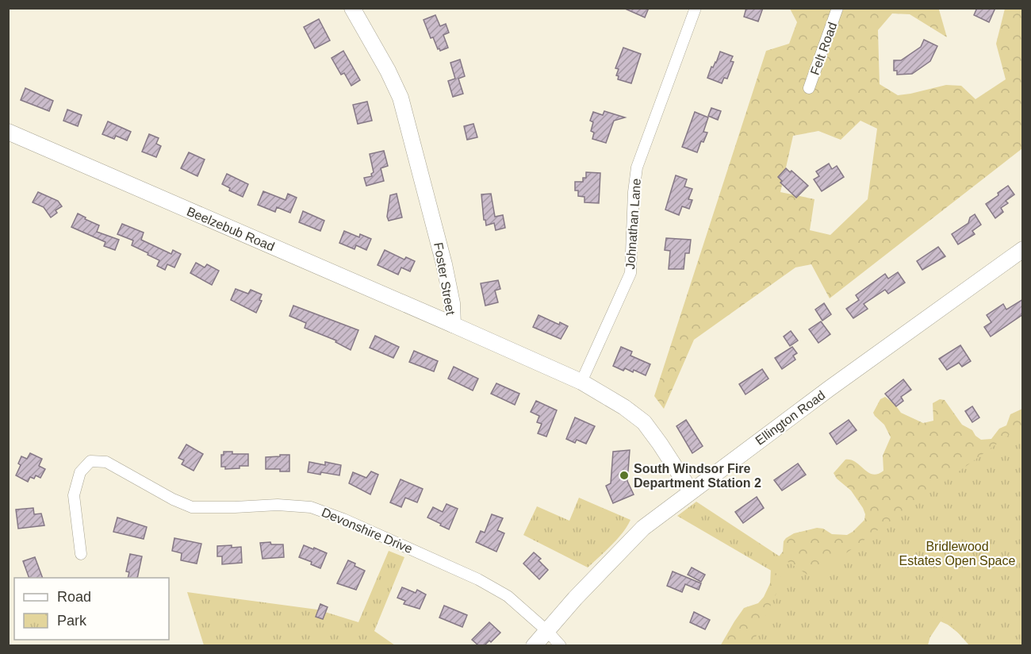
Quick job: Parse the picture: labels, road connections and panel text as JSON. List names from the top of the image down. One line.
{"streets":{"street":["Felt Road","Johnathan Lane","Beelzebub Road","Foster Street","Ellington Road","Devonshire Drive"]},"crossings":[["Johnathan Lane","Foster Street"],["Beelzebub Road","Foster Street"],["Foster Street","Ellington Road"],["Ellington Road","Devonshire Drive"]],"parks":["Bridlewood Estates Open Space"],"places":["South Windsor Fire Department Station 2"],"legend":["Road","Park"]}
